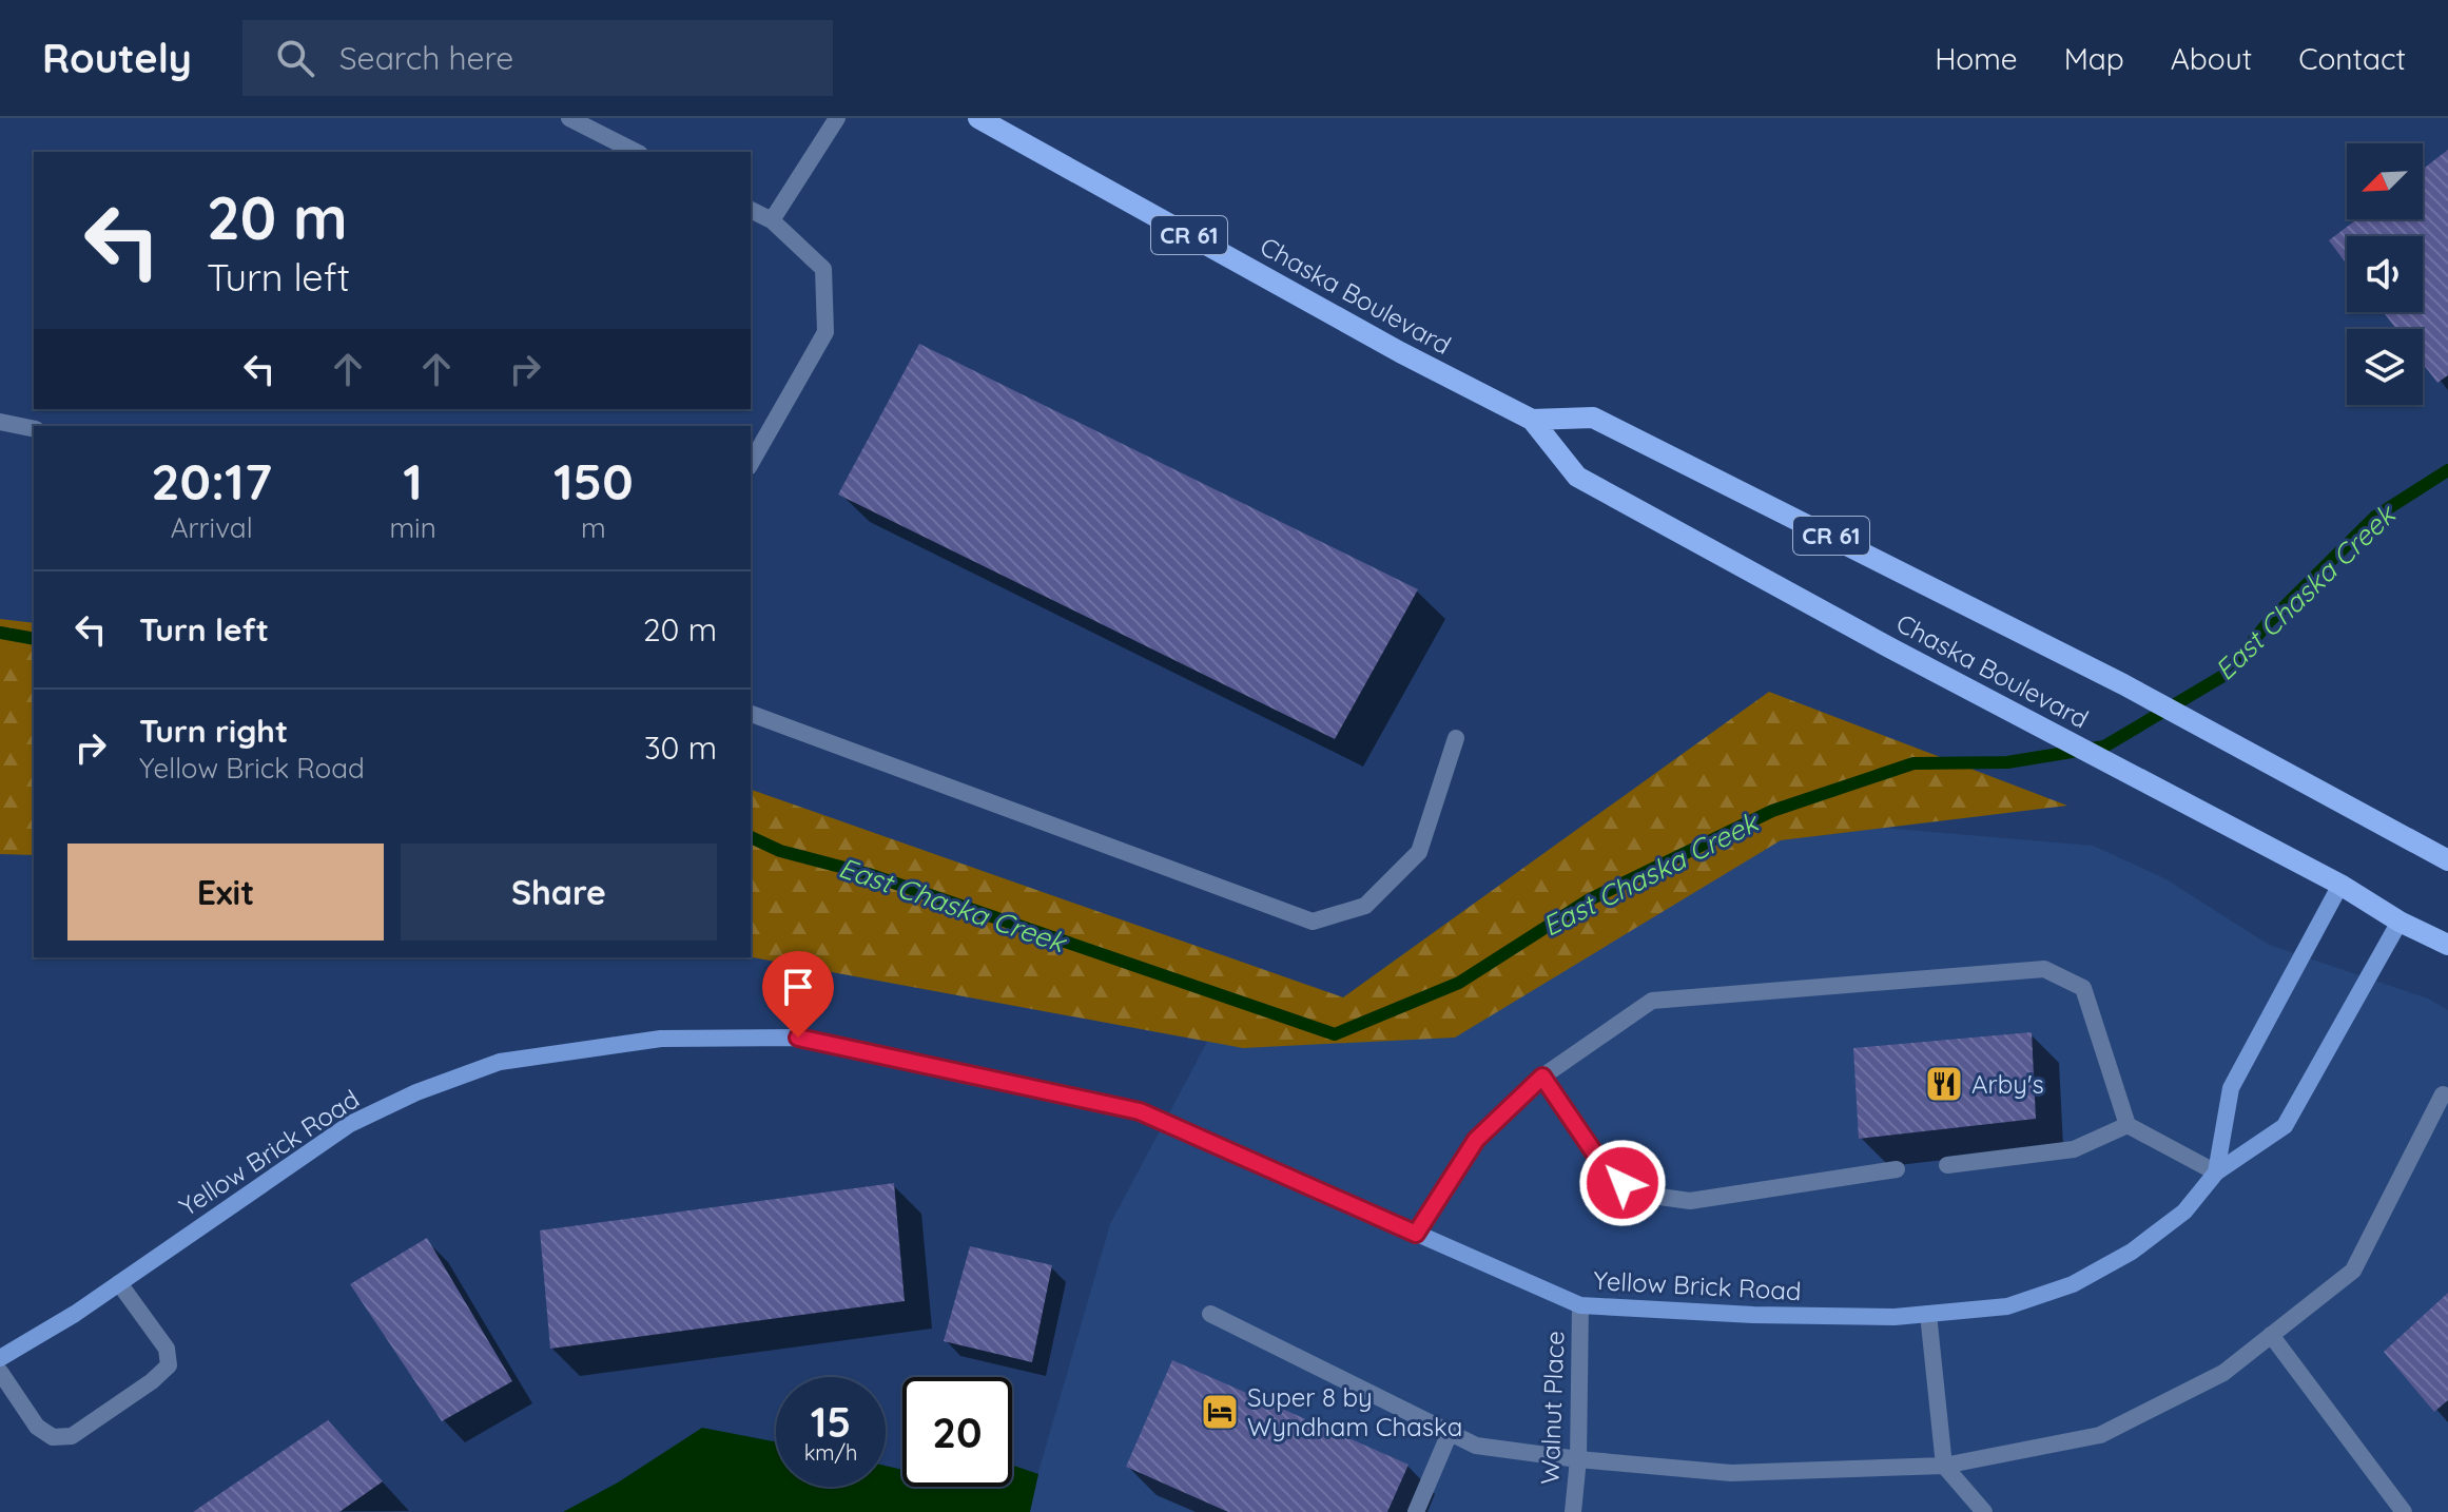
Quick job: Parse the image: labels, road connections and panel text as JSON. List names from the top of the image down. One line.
{"streets":{"main road":["CR 61","Chaska Boulevard"],"street":["Yellow Brick Road","Walnut Place"]},"crossings":[["Chaska Boulevard","Yellow Brick Road"],["Yellow Brick Road","Walnut Place"]],"water":["East Chaska Creek"],"places":{"restaurant":["Arby's"],"hotel":["Super 8 by Wyndham Chaska"]},"north":"bottom left","page":{"header":"Routely","search":"Search here","nav":["Home","Map","About","Contact"],"turn":["20 m","Turn left"],"eta":["20:17","Arrival","1","min","150","m"],"list":[{"name":"Turn left","value":"20 m"},{"name":"Turn right","note":"Yellow Brick Road","value":"30 m"}],"buttons":["Exit","Share"],"speed":"15 km/h","limit":"20"}}
